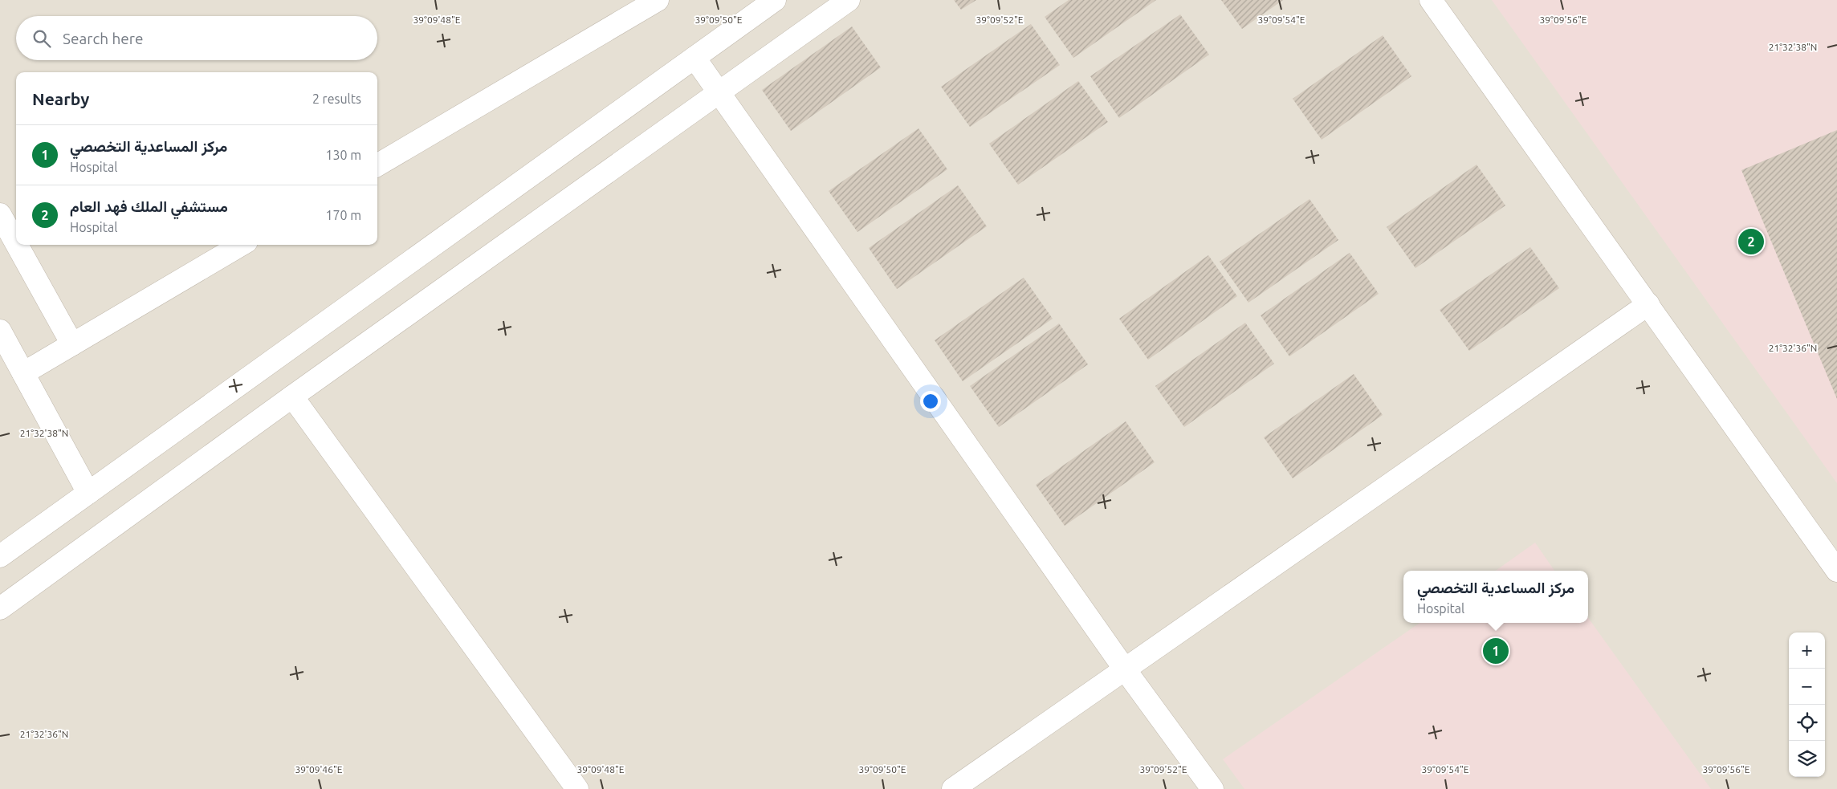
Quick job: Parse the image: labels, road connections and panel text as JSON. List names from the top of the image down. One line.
{"page":{"search":"Search here","heading":["Nearby","2 results"],"list":[{"mark":"1","name":"مركز المساعدية التخصصي","note":"Hospital","value":"130 m"},{"mark":"2","name":"مستشفي الملك فهد العام","note":"Hospital","value":"170 m"}],"pins":["2","1"],"popup":["مركز المساعدية التخصصي","Hospital"],"map_buttons":["+","−"]},"coordinates":["39°09'48\"E","39°09'50\"E","39°09'52\"E","39°09'54\"E","39°09'56\"E","21°32'38\"N","21°32'36\"N","39°09'46\"E"]}
